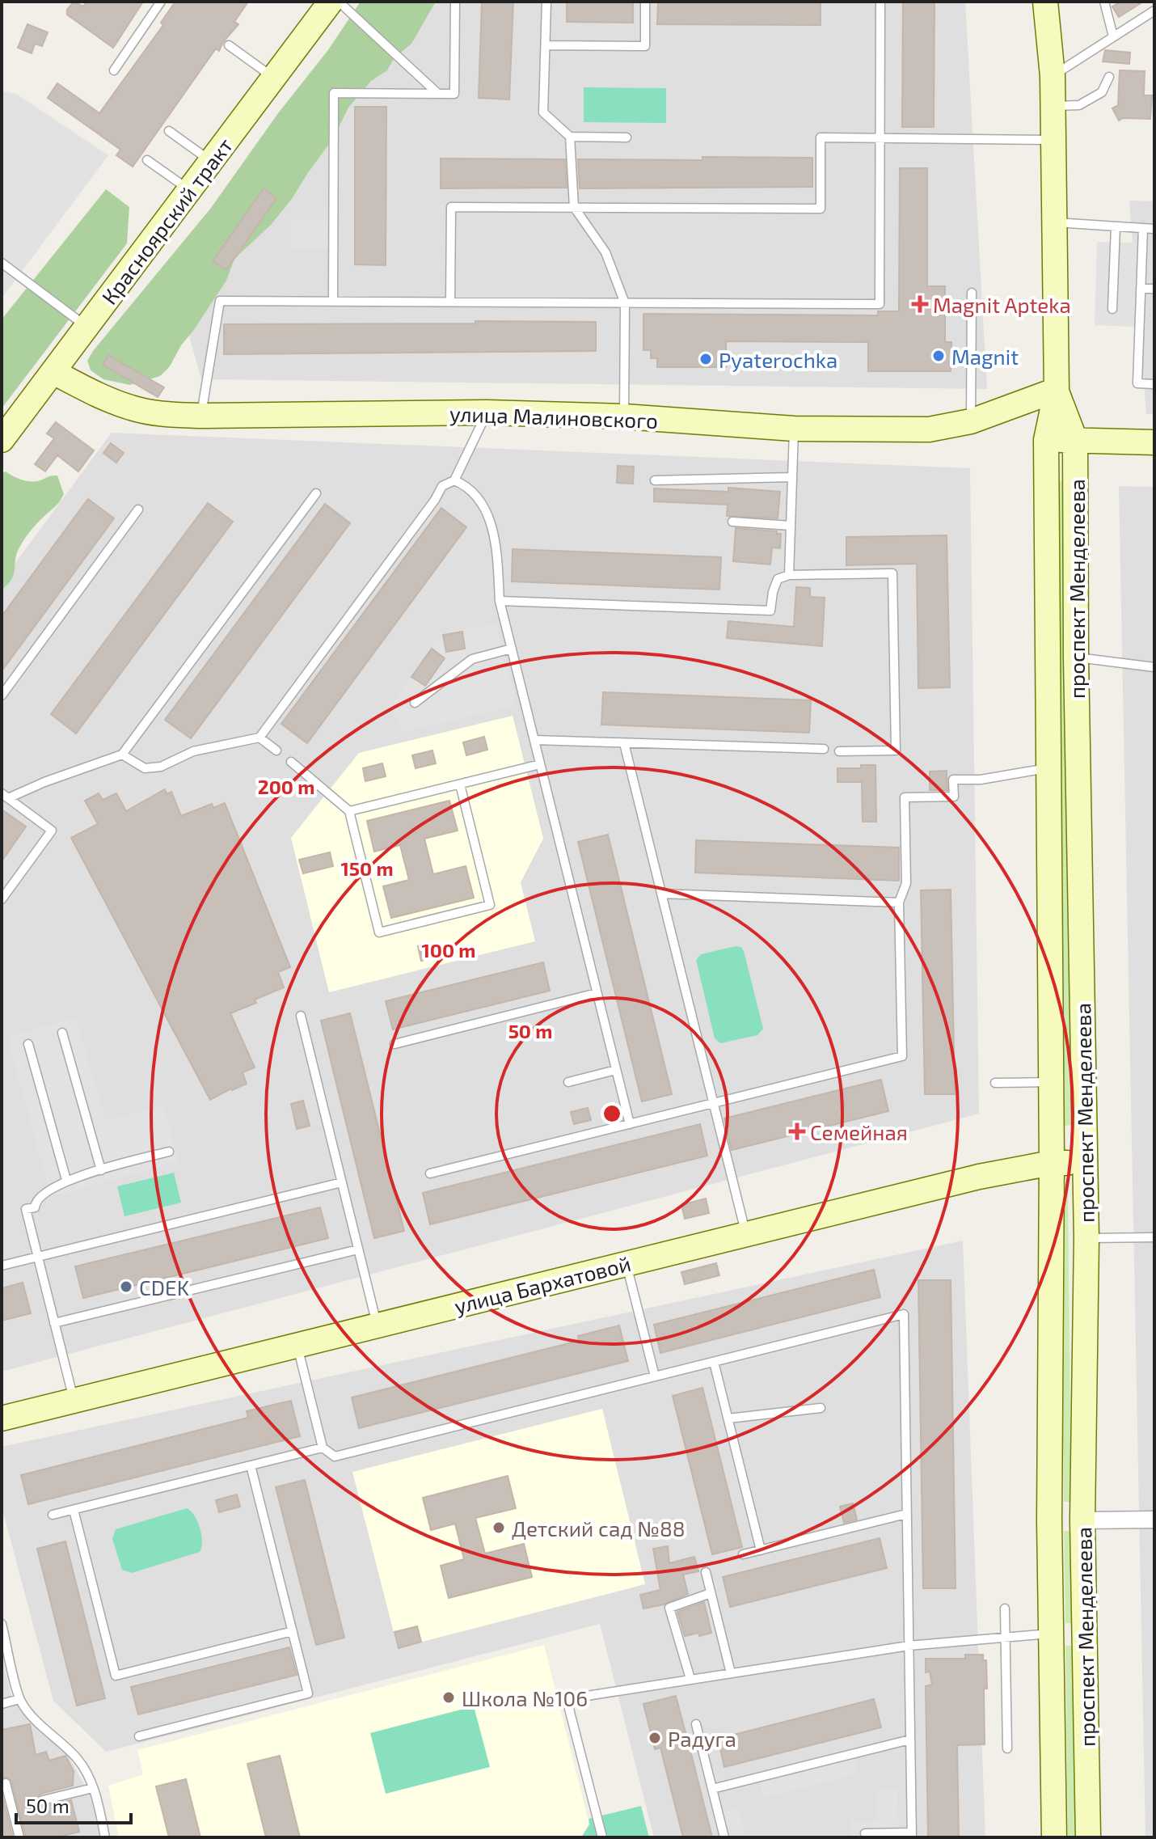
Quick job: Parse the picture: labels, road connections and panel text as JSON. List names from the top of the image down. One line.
{"streets":{"main road":["Красноярский тракт","улица Малиновского","проспект Менделеева","улица Бархатовой"]},"crossings":[["Красноярский тракт","улица Малиновского"],["улица Малиновского","проспект Менделеева"],["проспект Менделеева","улица Бархатовой"]],"places":{"health":["Magnit Apteka","Семейная"],"other":["Magnit","Pyaterochka","CDEK","Детский сад №88","Школа №106","Радуга"]},"scale_bar":"50 m","rings":["200 m","150 m","100 m","50 m"]}
